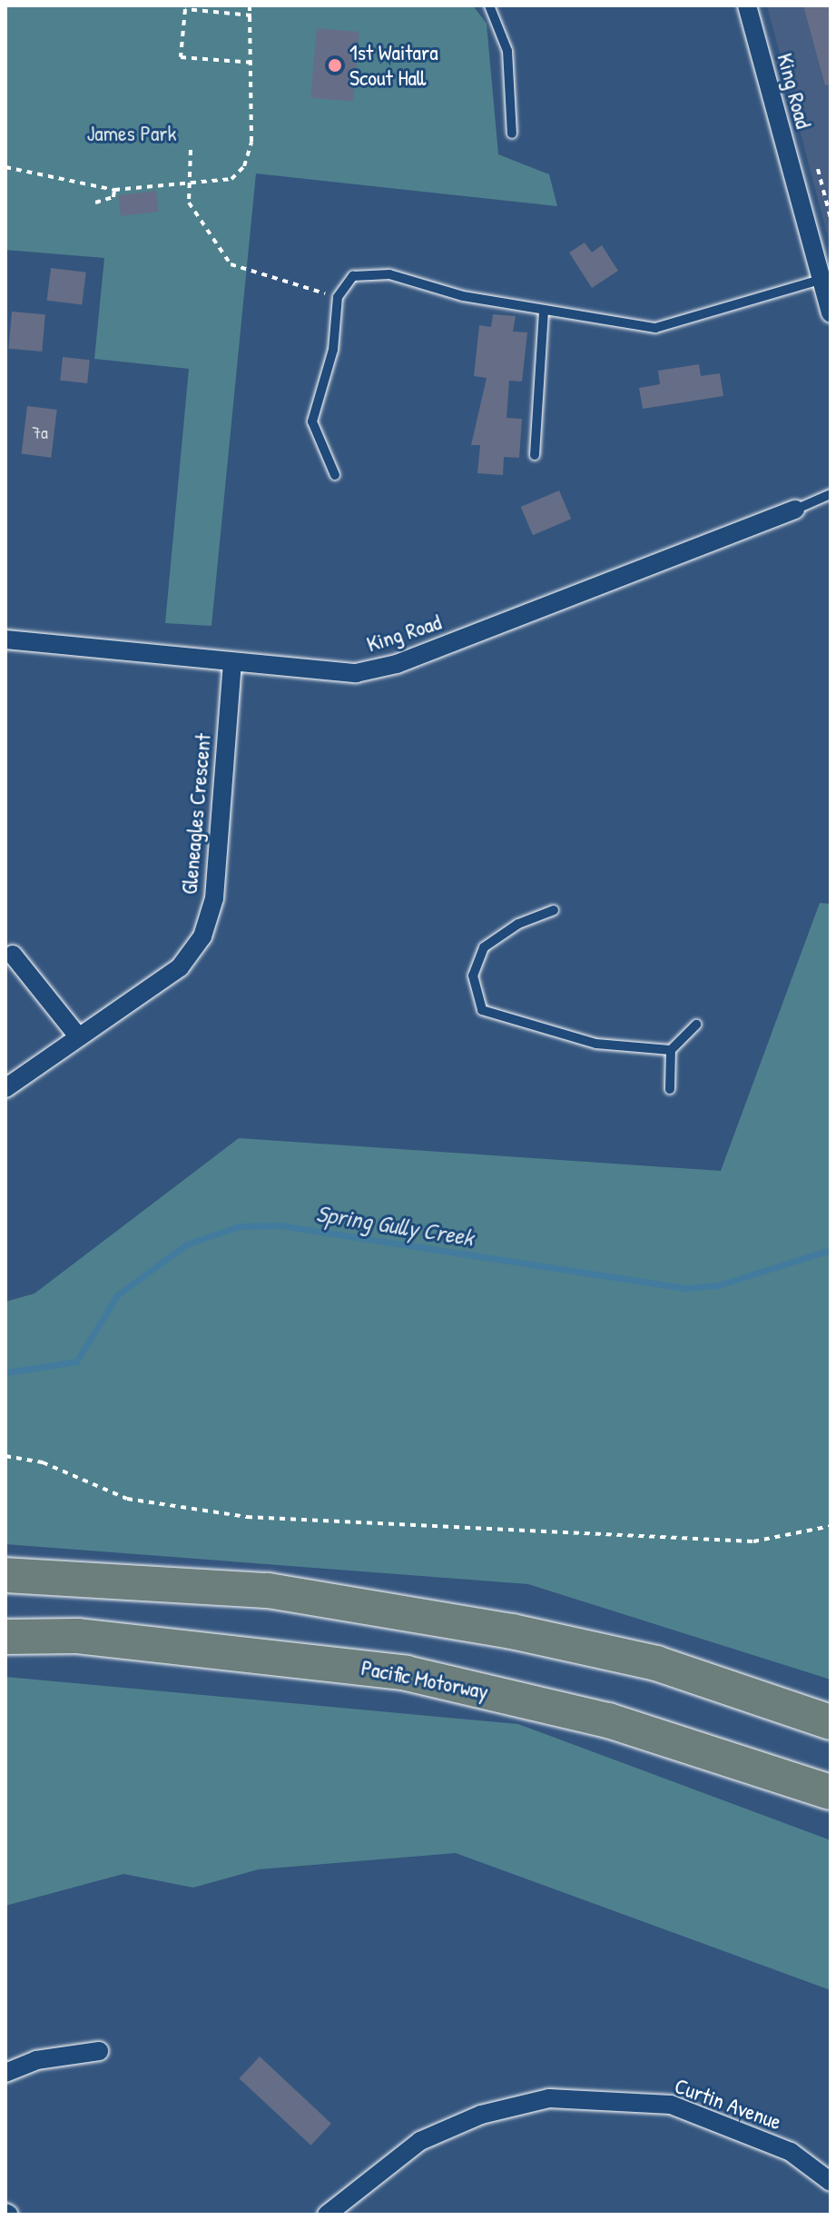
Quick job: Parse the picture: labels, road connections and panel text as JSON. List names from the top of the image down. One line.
{"streets":{"highway":["Pacific Motorway"],"street":["King Road","Gleneagles Crescent","Curtin Avenue"]},"crossings":[["King Road","Gleneagles Crescent"]],"water":["Spring Gully Creek"],"parks":["James Park"],"places":["1st Waitara Scout Hall"],"house_numbers":["7a"]}
